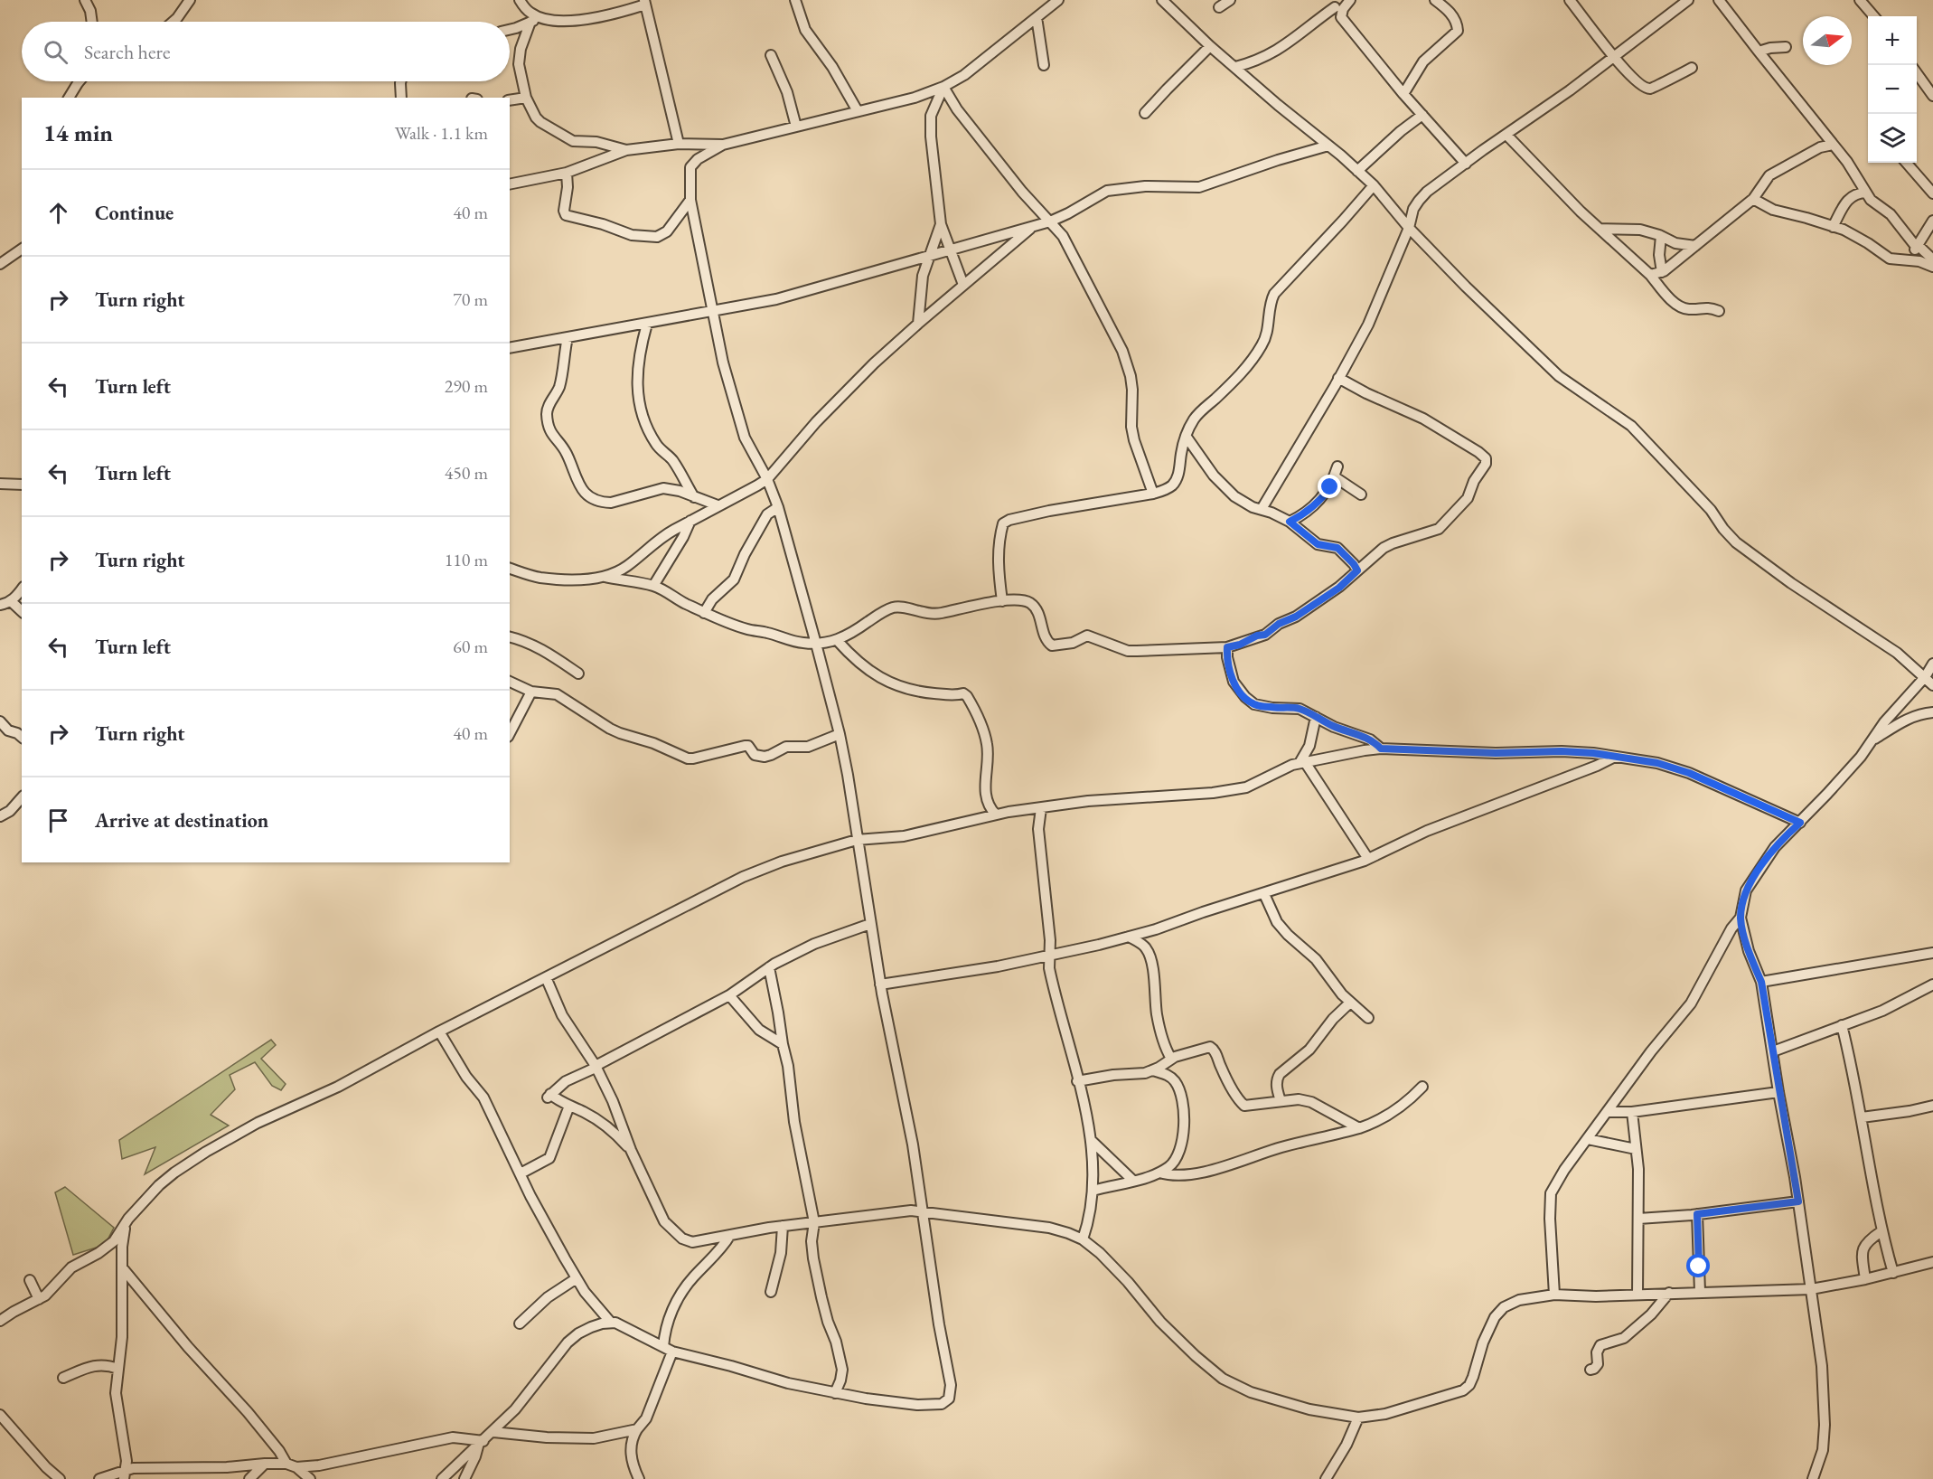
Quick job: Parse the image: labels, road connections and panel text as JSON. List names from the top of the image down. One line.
{"north":"right","page":{"map_buttons":["+","−"],"search":"Search here","heading":["14 min","Walk · 1.1 km"],"list":[["Continue","40 m"],["Turn right","70 m"],["Turn left","290 m"],["Turn left","450 m"],["Turn right","110 m"],["Turn left","60 m"],["Turn right","40 m"],"Arrive at destination"]}}
